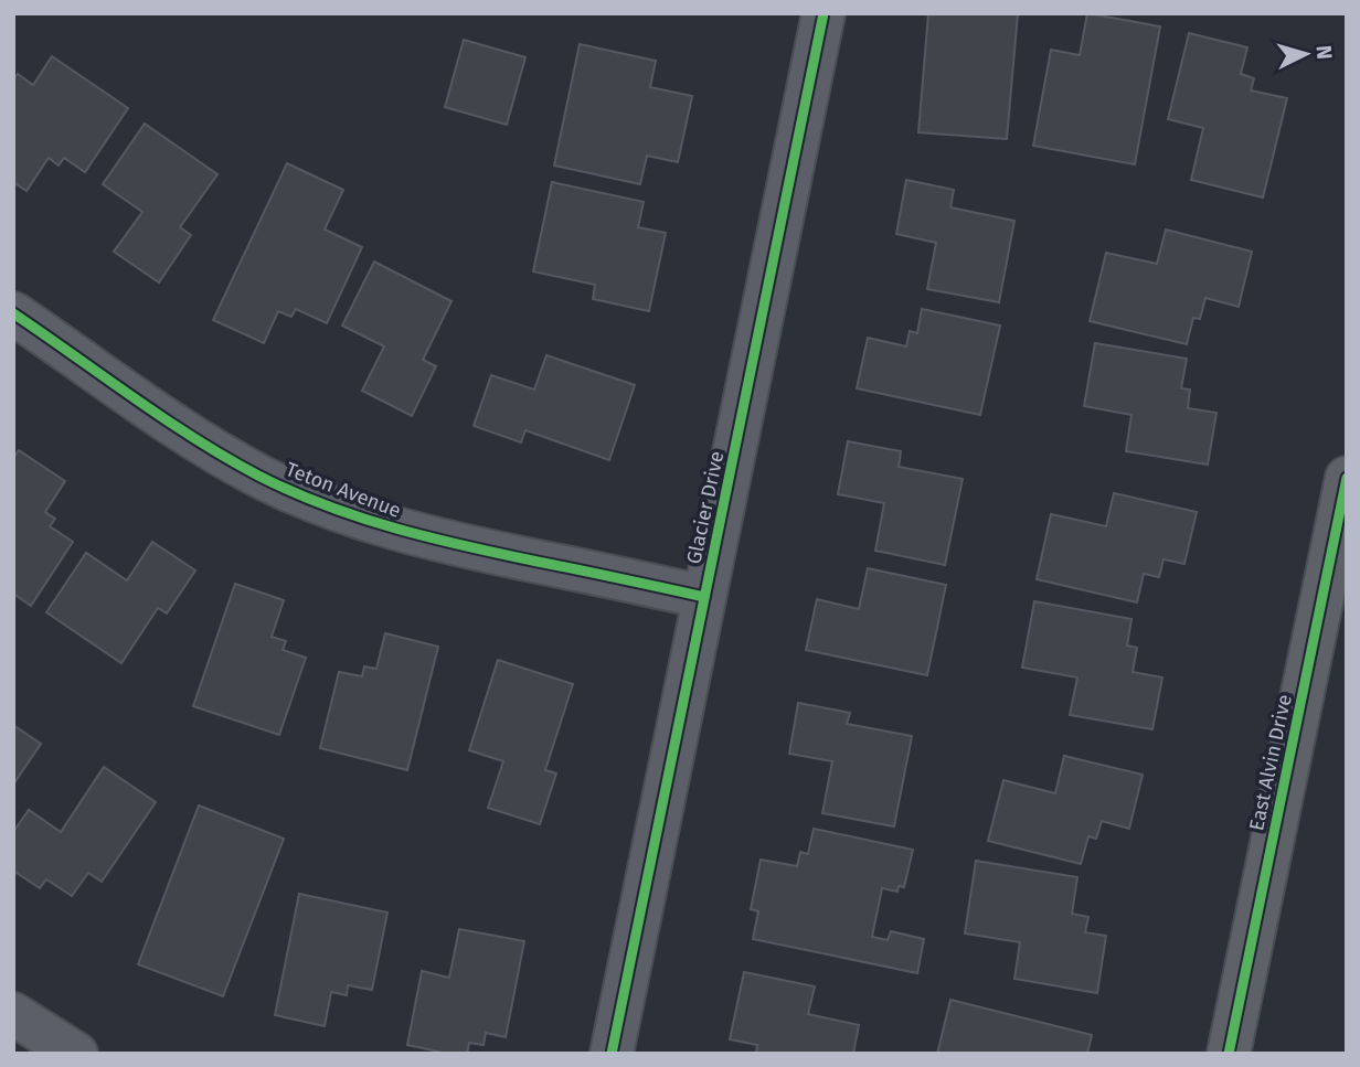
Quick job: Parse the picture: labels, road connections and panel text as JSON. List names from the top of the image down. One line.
{"streets":{"main road":["East Alvin Drive"],"street":["Teton Avenue","Glacier Drive"]},"crossings":[["Teton Avenue","Glacier Drive"]],"north":"right"}
